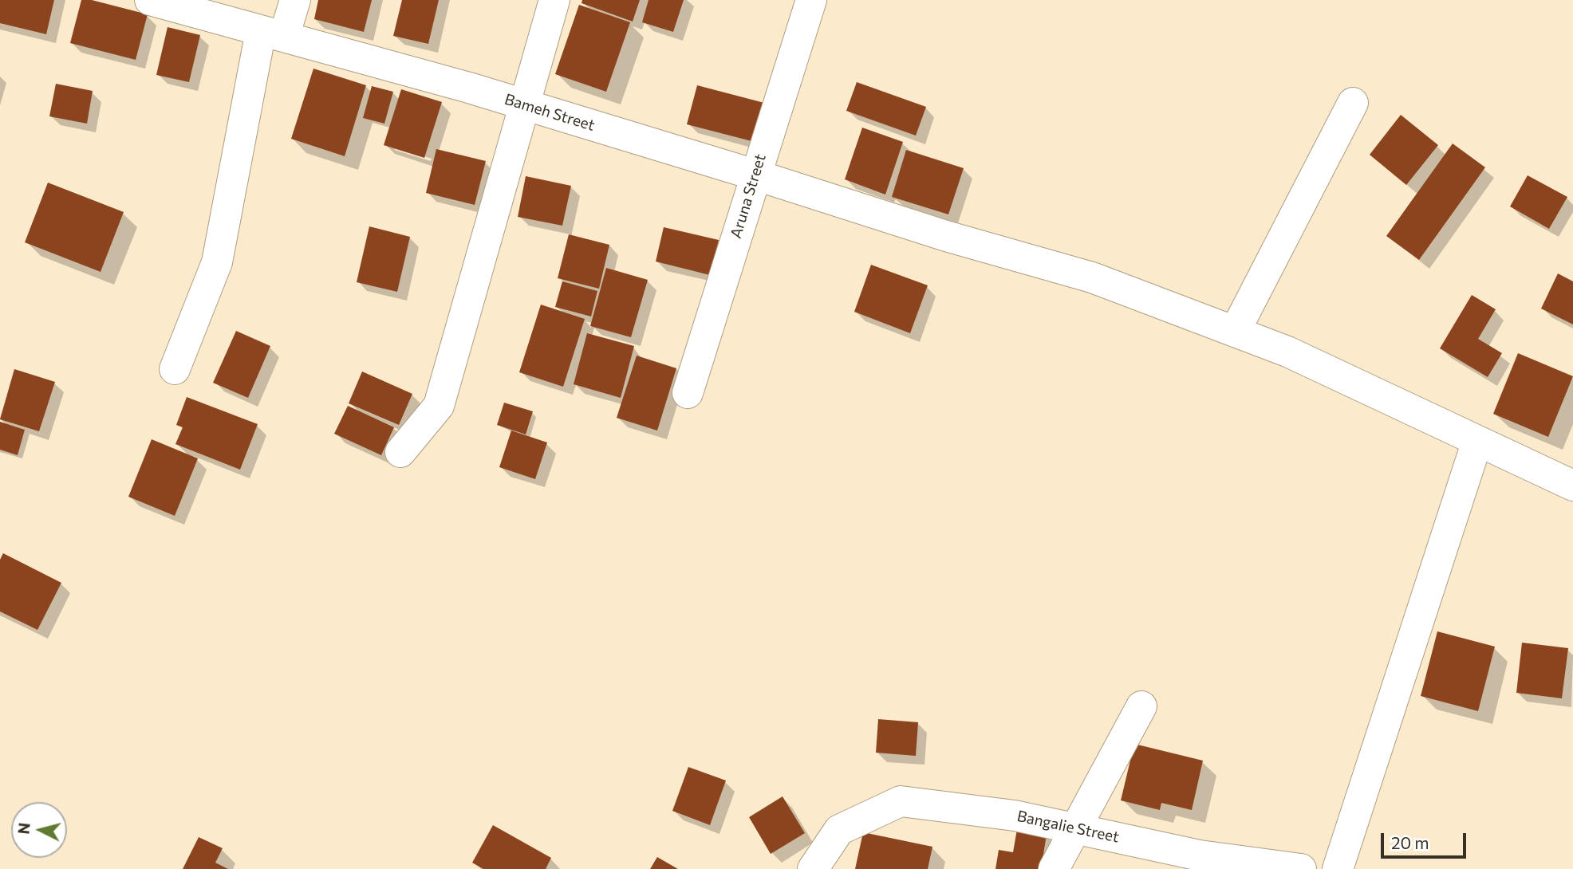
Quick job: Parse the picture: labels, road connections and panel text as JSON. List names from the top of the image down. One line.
{"streets":{"street":["Bameh Street","Aruna Street","Bangalie Street"]},"crossings":[["Bameh Street","Aruna Street"]],"scale_bar":"20 m","north":"left"}
